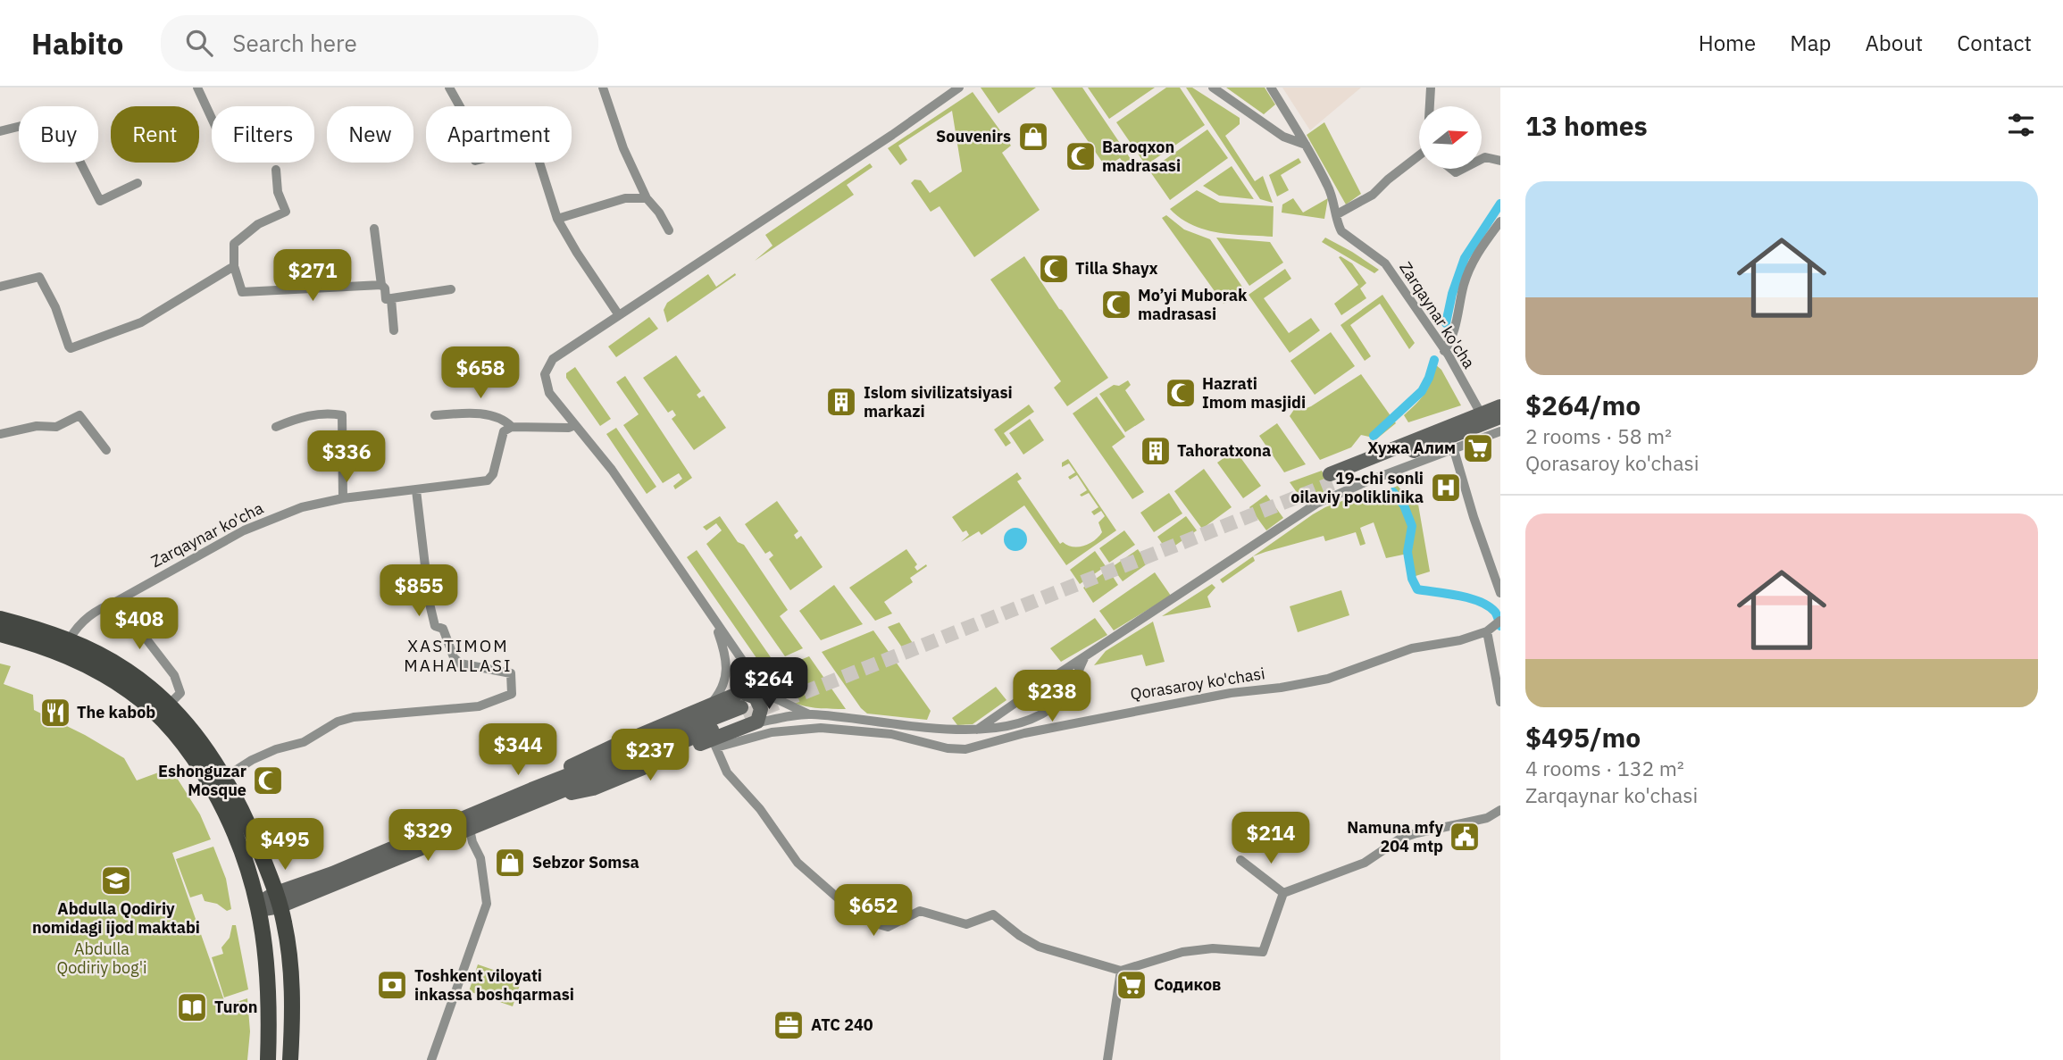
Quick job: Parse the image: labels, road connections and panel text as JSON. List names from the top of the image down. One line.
{"streets":{"street":["Zarqaynar ko'cha","Qorasaroy ko'chasi"]},"districts":["XASTIMOM MAHALLASI"],"parks":["Abdulla Qodiriy bog'i"],"places":{"shop":["Souvenirs","Sebzor Somsa"],"mosque":["Baroqxon madrasasi","Tilla Shayx","Mo’yi Muborak madrasasi","Hazrati Imom masjidi","Eshonguzar Mosque"],"building":["Islom sivilizatsiyasi markazi","Tahoratxona"],"supermarket":["Хужа Алим","Содиков"],"hospital":["19-chi sonli oilaviy poliklinika"],"restaurant":["The kabob"],"public building":["Namuna mfy 204 mtp"],"school or university":["Abdulla Qodiriy nomidagi ijod maktabi"],"bank":["Toshkent viloyati inkassa boshqarmasi"],"library":["Turon"],"office":["АТС 240"]},"north":"right","page":{"header":"Habito","search":"Search here","nav":["Home","Map","About","Contact"],"heading":"13 homes","chip":["Buy","Rent","Filters","New","Apartment"],"list":[{"name":"$264/mo","note":"2 rooms · 58 m² · Qorasaroy ko'chasi"},{"name":"$495/mo","note":"4 rooms · 132 m² · Zarqaynar ko'chasi"}],"price":["$271","$658","$336","$855","$408","$264","$238","$344","$237","$329","$214","$495","$652"]}}
